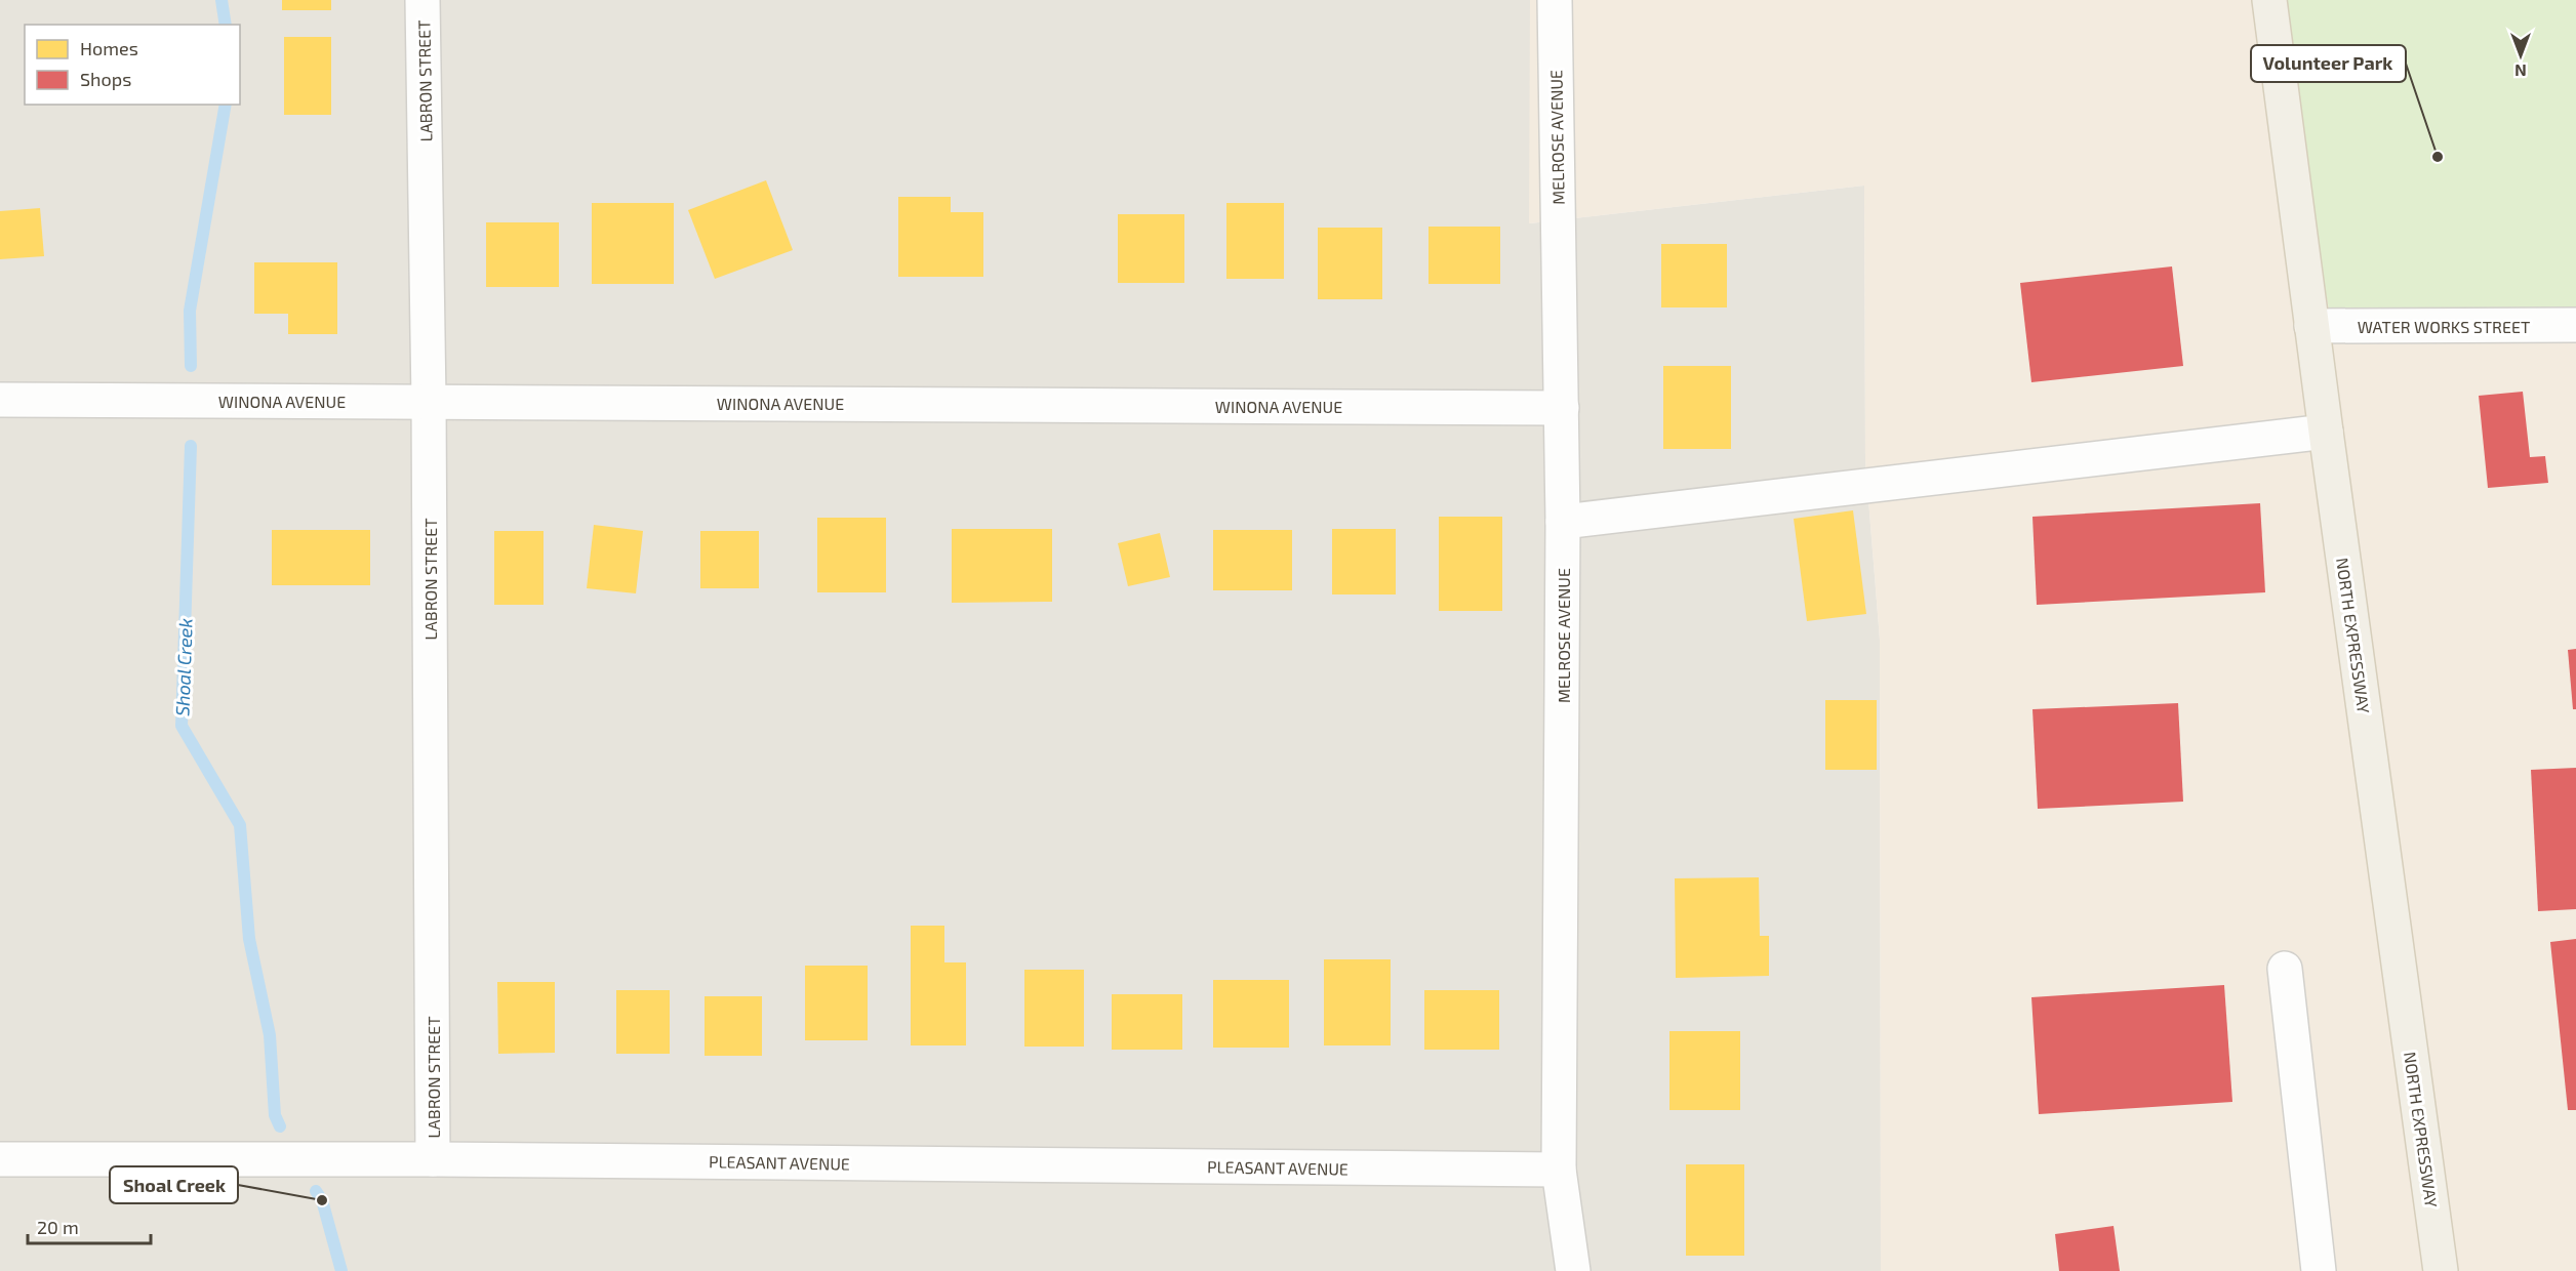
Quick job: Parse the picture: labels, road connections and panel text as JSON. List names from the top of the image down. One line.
{"streets":{"main road":["NORTH EXPRESSWAY"],"street":["LABRON STREET","MELROSE AVENUE","WATER WORKS STREET","WINONA AVENUE","PLEASANT AVENUE"]},"crossings":[["LABRON STREET","WINONA AVENUE"],["LABRON STREET","PLEASANT AVENUE"],["MELROSE AVENUE","WINONA AVENUE"],["MELROSE AVENUE","PLEASANT AVENUE"],["WATER WORKS STREET","NORTH EXPRESSWAY"]],"water":["Shoal Creek"],"places":["Volunteer Park","Shoal Creek"],"legend":["Homes","Shops"],"scale_bar":"20 m","north":"bottom"}
